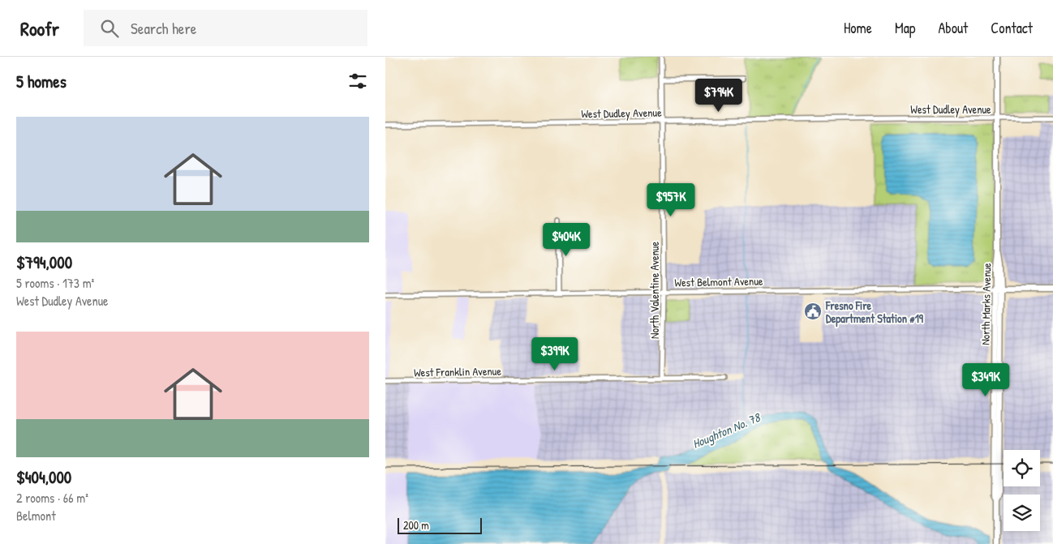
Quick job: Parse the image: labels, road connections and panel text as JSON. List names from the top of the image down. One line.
{"streets":{"main road":["West Belmont Avenue","North Marks Avenue"],"street":["West Dudley Avenue","North Valentine Avenue","West Franklin Avenue"]},"crossings":[["West Dudley Avenue","North Valentine Avenue"],["West Dudley Avenue","North Marks Avenue"],["West Belmont Avenue","North Valentine Avenue"],["West Belmont Avenue","North Marks Avenue"],["North Valentine Avenue","West Franklin Avenue"]],"water":["Houghton No. 78"],"places":{"public building":["Fresno Fire Department Station #19"]},"scale_bar":"200 m","page":{"header":"Roofr","search":"Search here","nav":["Home","Map","About","Contact"],"heading":"5 homes","price":["$794K","$957K","$404K","$399K","$349K"],"list":[{"name":"$794,000","note":"5 rooms · 173 m² · West Dudley Avenue"},{"name":"$404,000","note":"2 rooms · 66 m² · Belmont"}],"scale":"200 m"}}
